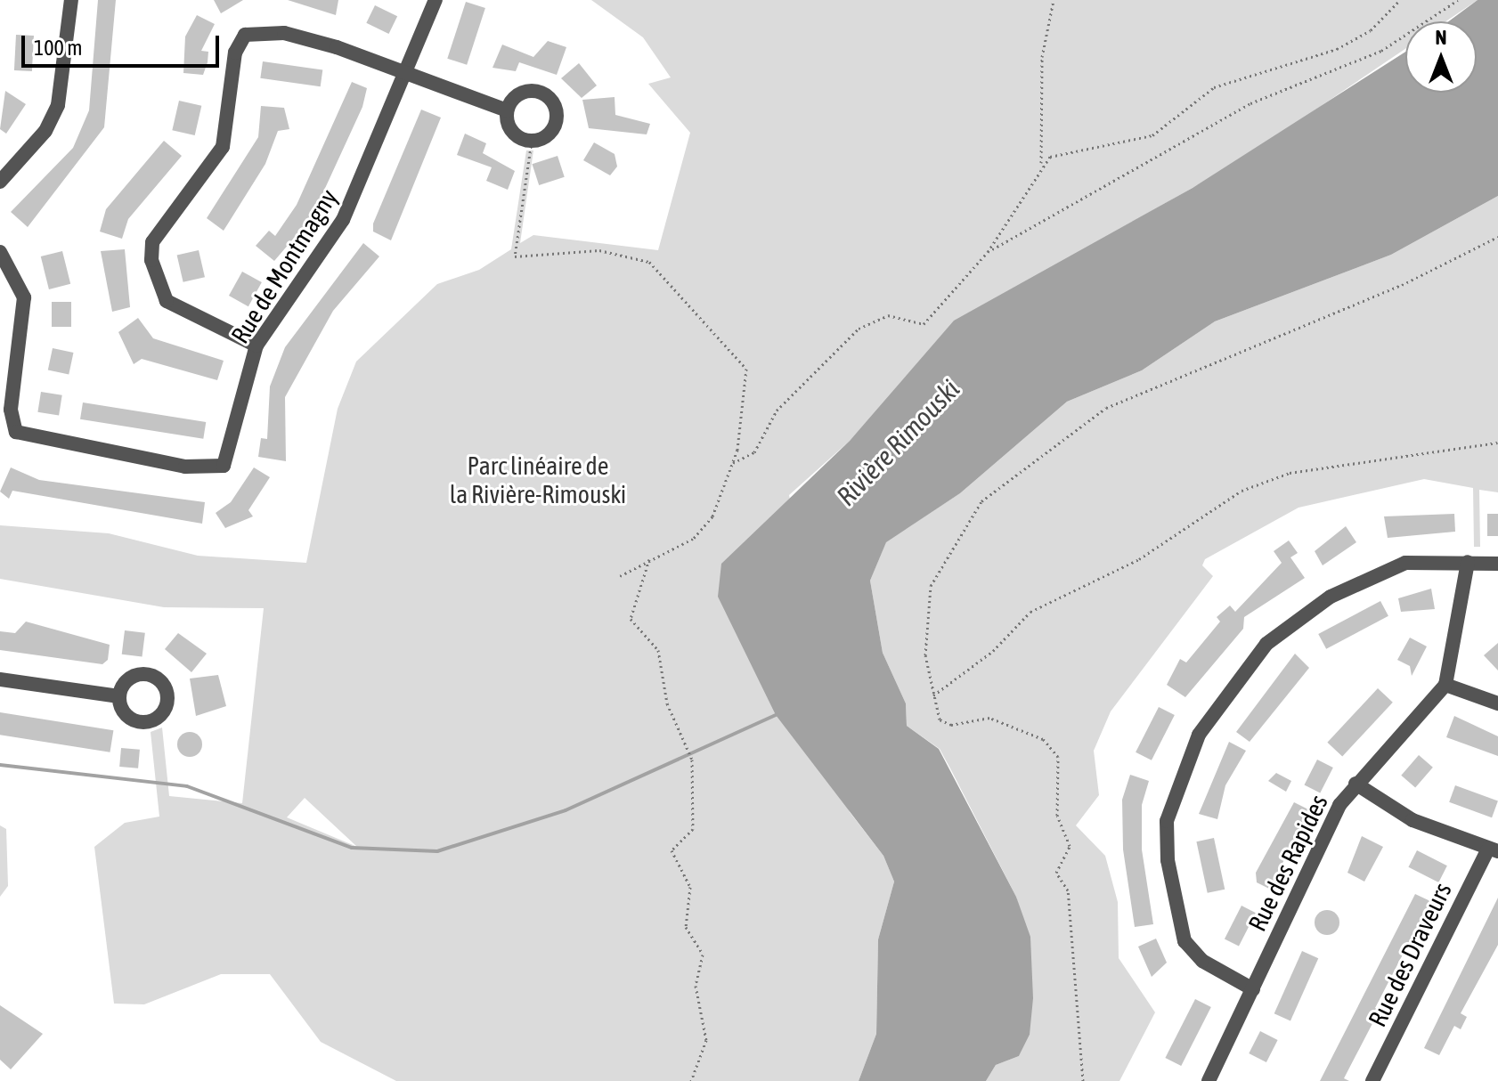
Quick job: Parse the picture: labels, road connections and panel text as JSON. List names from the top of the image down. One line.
{"streets":{"street":["Rue de Montmagny","Rue des Rapides","Rue des Draveurs"]},"water":["Rivière Rimouski"],"parks":["Parc linéaire de la Rivière-Rimouski"],"scale_bar":"100 m","north":"top"}
